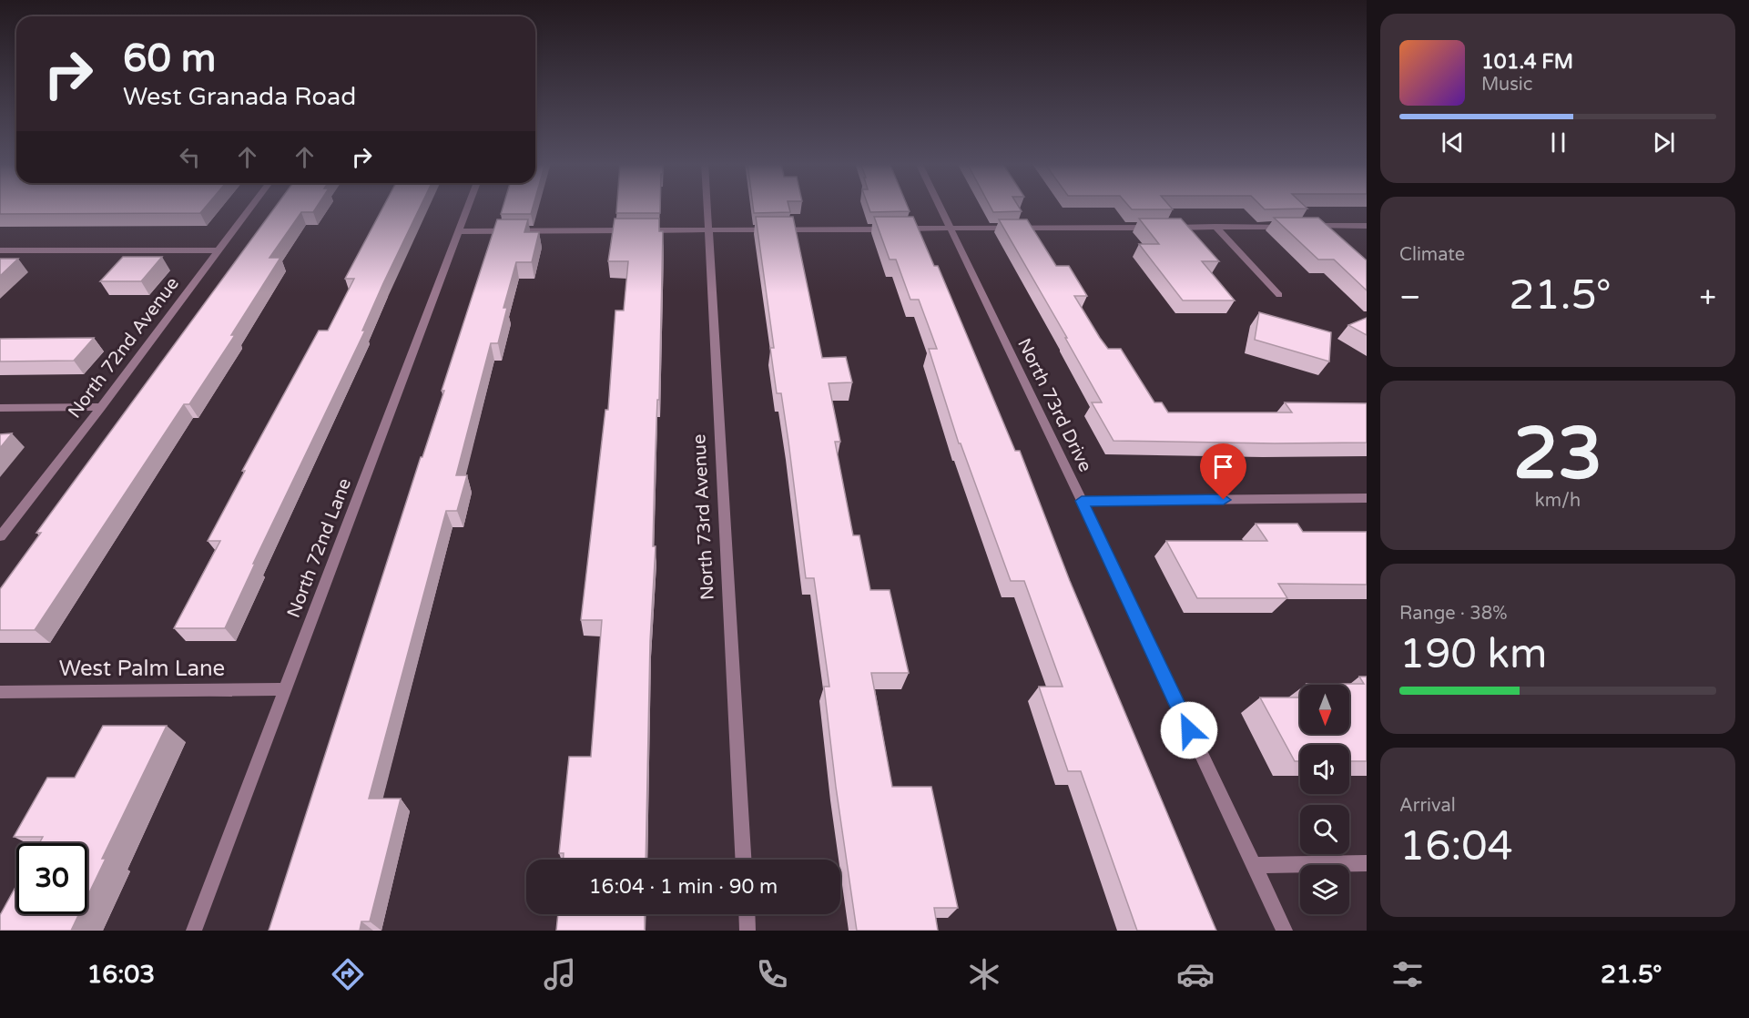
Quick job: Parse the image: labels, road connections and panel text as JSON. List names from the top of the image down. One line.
{"streets":{"street":["North 72nd Avenue","North 73rd Drive","North 73rd Avenue","North 72nd Lane","West Palm Lane"]},"crossings":[["North 72nd Lane","West Palm Lane"]],"north":"bottom","page":{"turn":["60 m","West Granada Road"],"song":["101.4 FM","Music"],"tile":["Climate",["23","km/h"],["Range · 38%","190 km"],["Arrival","16:04"]],"heat":["−","21.5°","+"],"limit":"30","trip":"16:04 · 1 min · 90 m","tabs":["16:03","21.5°"]}}
